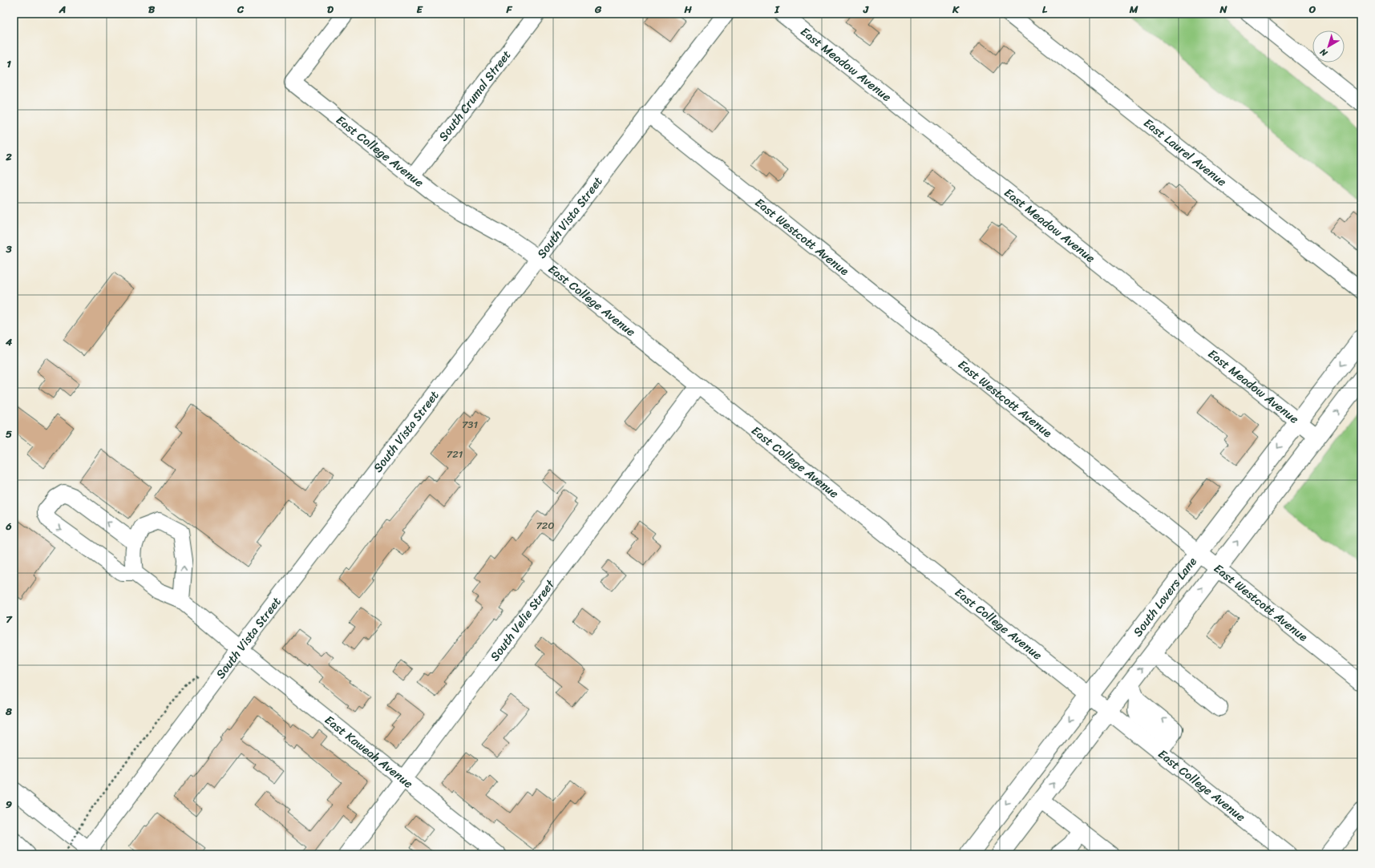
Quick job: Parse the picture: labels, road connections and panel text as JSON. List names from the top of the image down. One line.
{"streets":{"main road":["South Lovers Lane"],"street":["East Meadow Avenue","South Crumal Street","East College Avenue","East Laurel Avenue","South Vista Street","East Westcott Avenue","South Velie Street","East Kaweah Avenue"]},"crossings":[["East Meadow Avenue","South Lovers Lane"],["South Crumal Street","East College Avenue"],["East College Avenue","South Vista Street"],["East College Avenue","South Lovers Lane"],["East College Avenue","South Velie Street"],["South Vista Street","East Westcott Avenue"],["South Vista Street","East Kaweah Avenue"],["East Westcott Avenue","South Lovers Lane"],["South Velie Street","East Kaweah Avenue"]],"house_numbers":["731","721","720"],"north":"bottom left","grid":{"columns":["A","B","C","D","E","F","G","H","I","J","K","L","M","N","O"],"rows":["1","2","3","4","5","6","7","8","9"]}}
